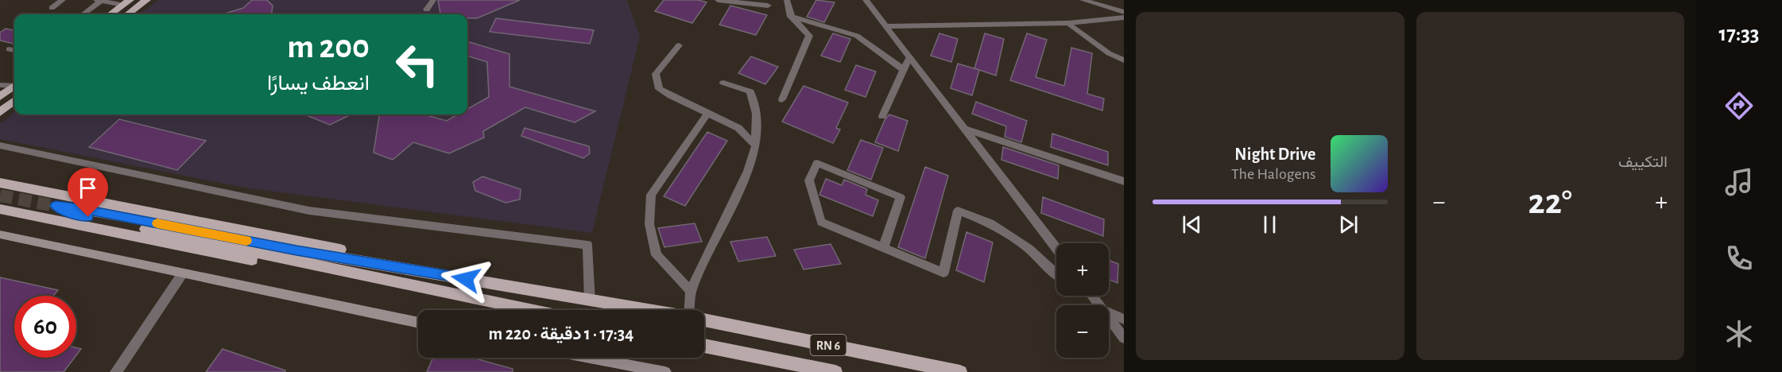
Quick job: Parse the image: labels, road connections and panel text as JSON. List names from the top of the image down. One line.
{"streets":{"main road":["RN 6"]},"page":{"tabs":"17:33","tile":"التكييف","turn":["200 m","انعطف يسارًا"],"song":["Night Drive","The Halogens"],"heat":["−","22°","+"],"map_buttons":["+","−"],"limit":"60","trip":"17:34 · 1 دقيقة · 220 m"}}
